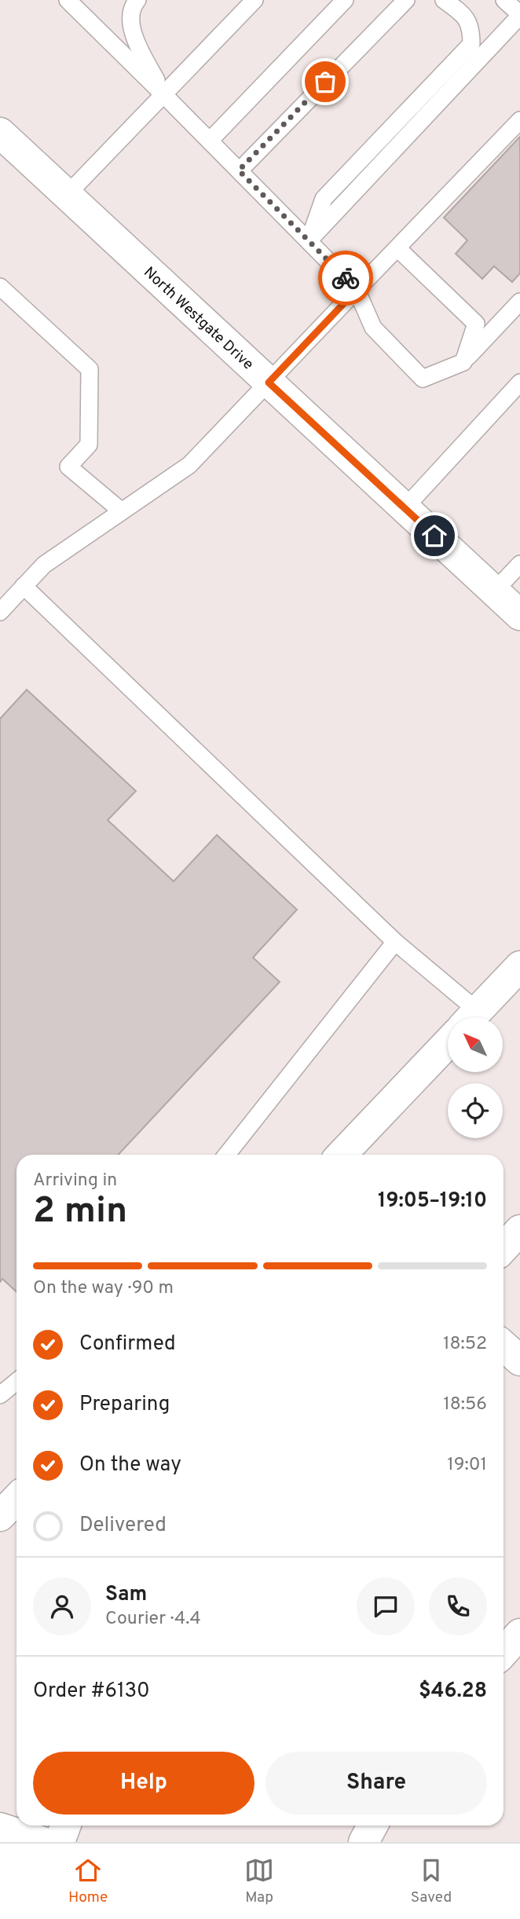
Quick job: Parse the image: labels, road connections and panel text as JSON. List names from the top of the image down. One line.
{"streets":{"street":["North Westgate Drive"]},"north":"top left","page":{"heading":["2 min","Arriving in","19:05–19:10"],"panel":["Sam","Courier · 4.4","Order #6130","$46.28"],"bar":"On the way · 90 m","list":[["Confirmed","18:52"],["Preparing","18:56"],["On the way","19:01"],"Delivered"],"buttons":["Help","Share"],"tabs":["Home","Map","Saved"]}}
